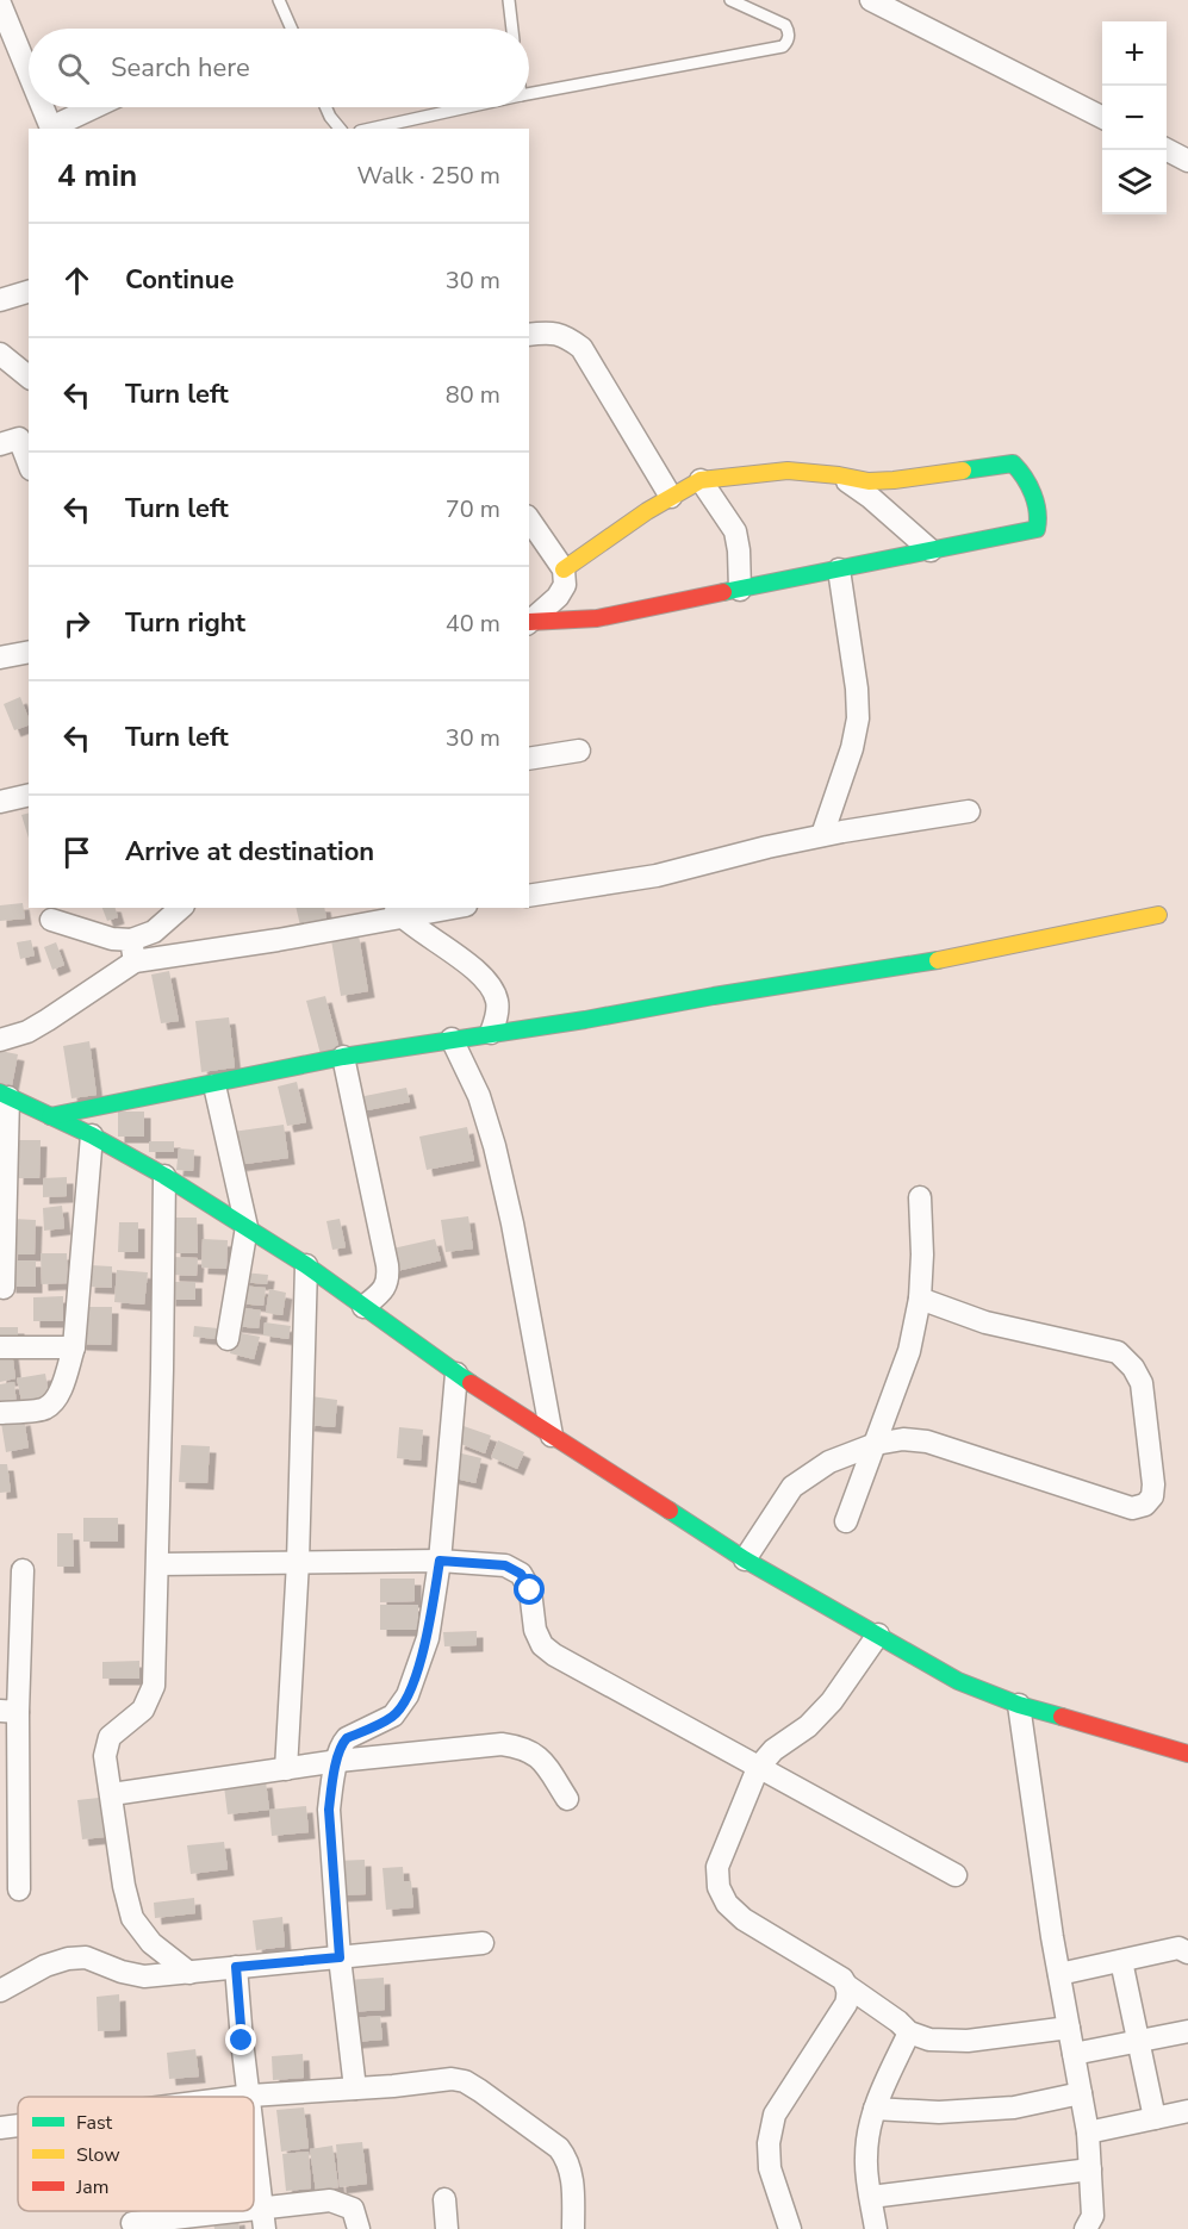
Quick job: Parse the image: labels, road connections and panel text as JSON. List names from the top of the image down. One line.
{"legend":["Fast","Slow","Jam"],"page":{"map_buttons":["+","−"],"search":"Search here","heading":["4 min","Walk · 250 m"],"list":[["Continue","30 m"],["Turn left","80 m"],["Turn left","70 m"],["Turn right","40 m"],["Turn left","30 m"],"Arrive at destination"]}}
